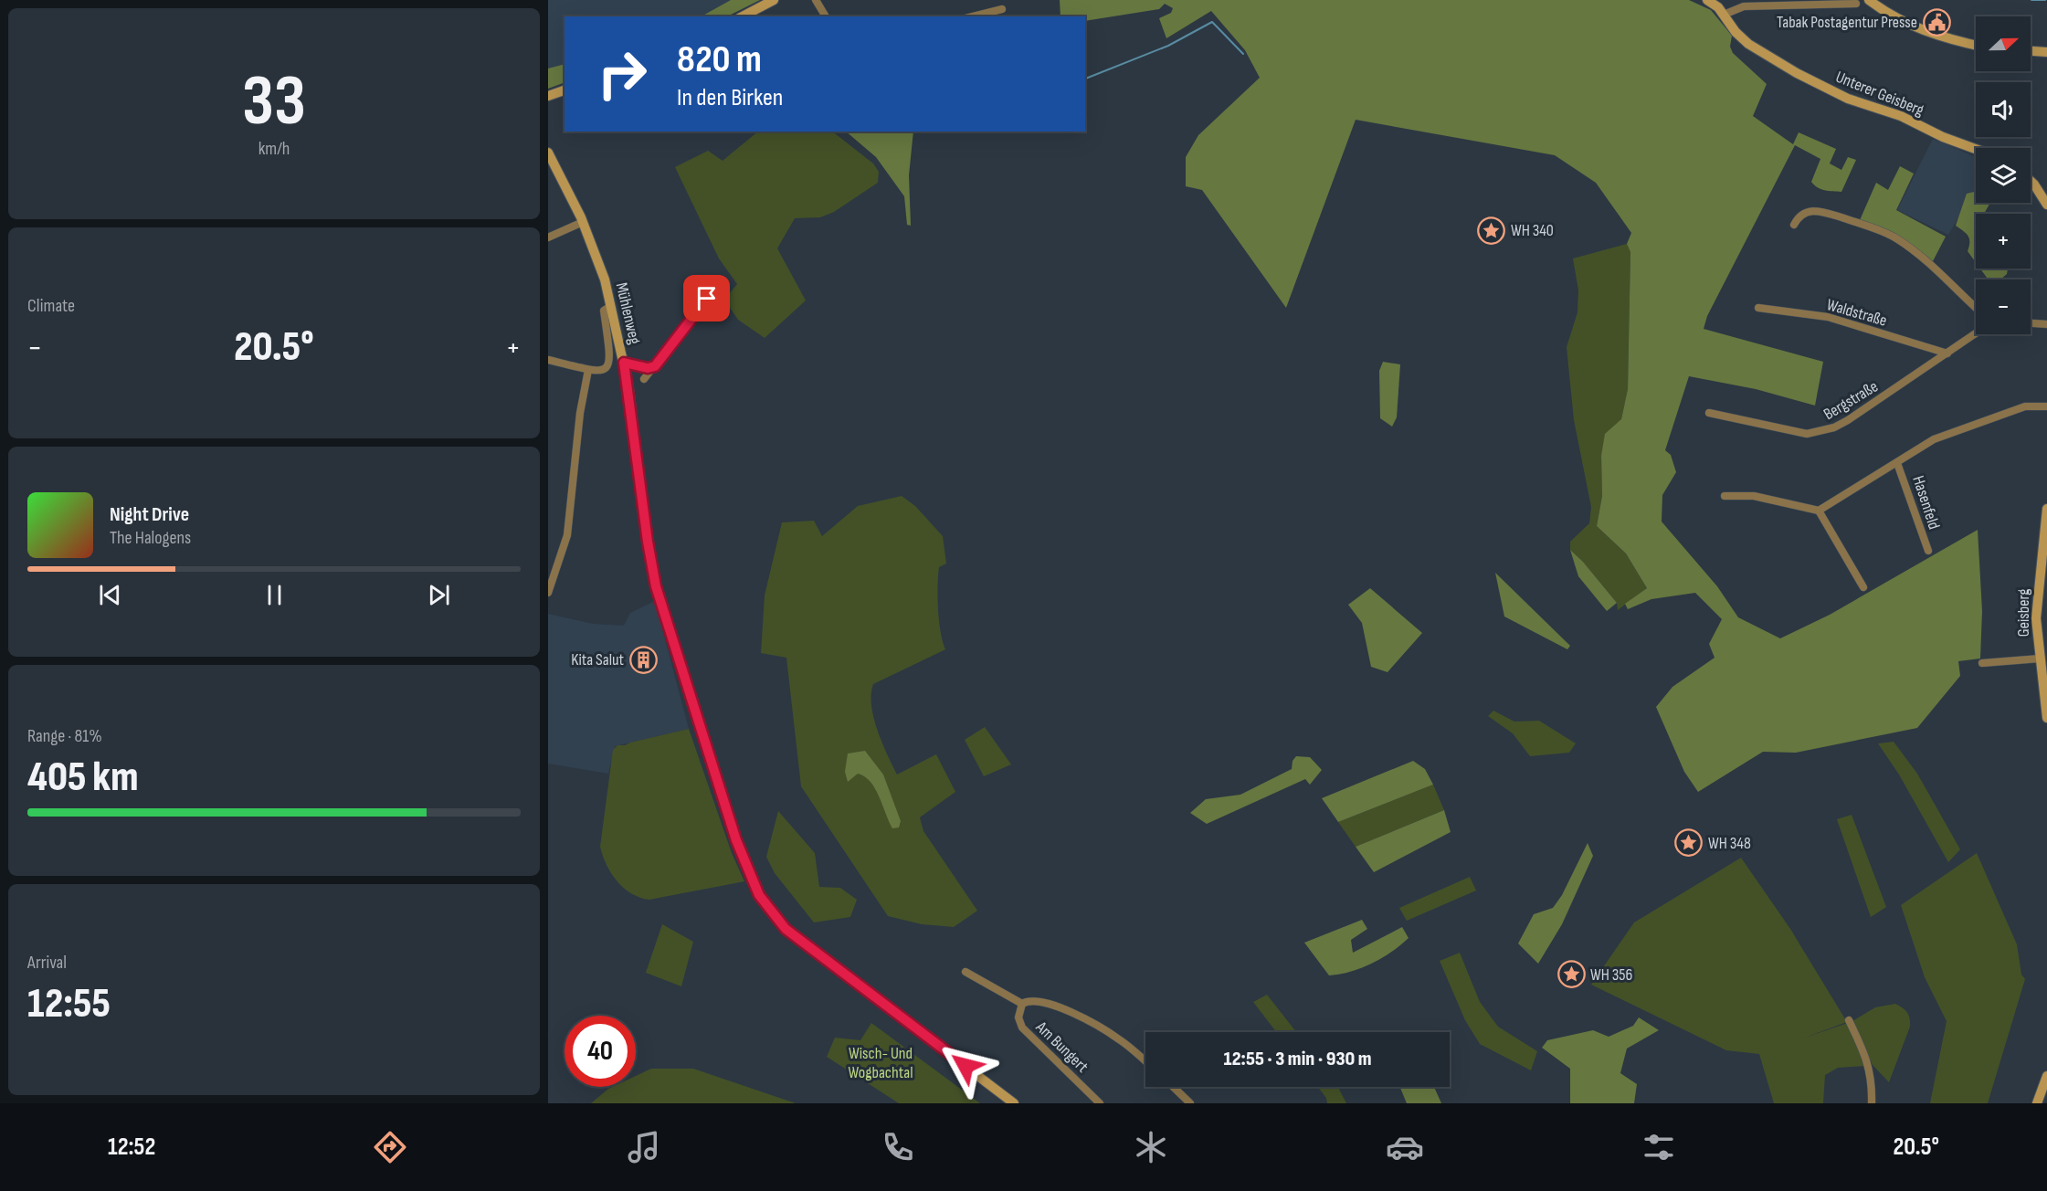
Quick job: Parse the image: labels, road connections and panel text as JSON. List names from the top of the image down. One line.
{"streets":{"street":["Unterer Geisberg","Waldstraße","Mühlenweg","Bergstraße","Hasenfeld","Geisberg","Am Bungert"]},"crossings":[["Waldstraße","Bergstraße"]],"parks":["Wisch- Und Wogbachtal"],"places":{"public building":["Tabak Postagentur Presse"],"place":["WH 340","WH 348","WH 356"],"building":["Kita Salut"]},"north":"right","page":{"tile":[["33","km/h"],"Climate",["Range · 81%","405 km"],["Arrival","12:55"]],"map_buttons":["+","−"],"turn":["820 m","In den Birken"],"heat":["−","20.5°","+"],"song":["Night Drive","The Halogens"],"limit":"40","trip":"12:55 · 3 min · 930 m","tabs":["12:52","20.5°"]}}
